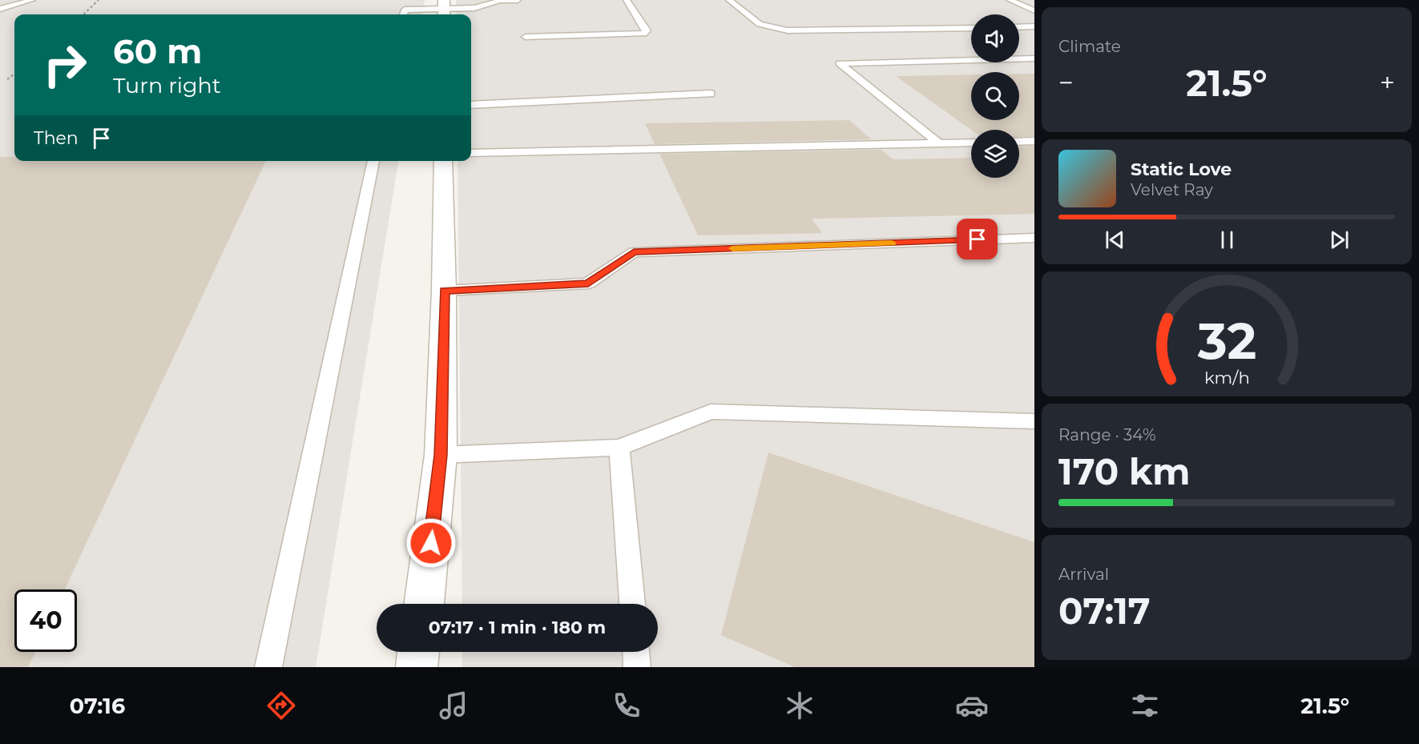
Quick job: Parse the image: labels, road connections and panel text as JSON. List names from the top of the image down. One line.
{"page":{"tile":["Climate",["Range · 34%","170 km"],["Arrival","07:17"]],"turn":["60 m","Turn right"],"heat":["−","21.5°","+"],"then":"Then","song":["Static Love","Velvet Ray"],"limit":"40","trip":"07:17 · 1 min · 180 m","tabs":["07:16","21.5°"],"gauge":["32","km/h"]}}
